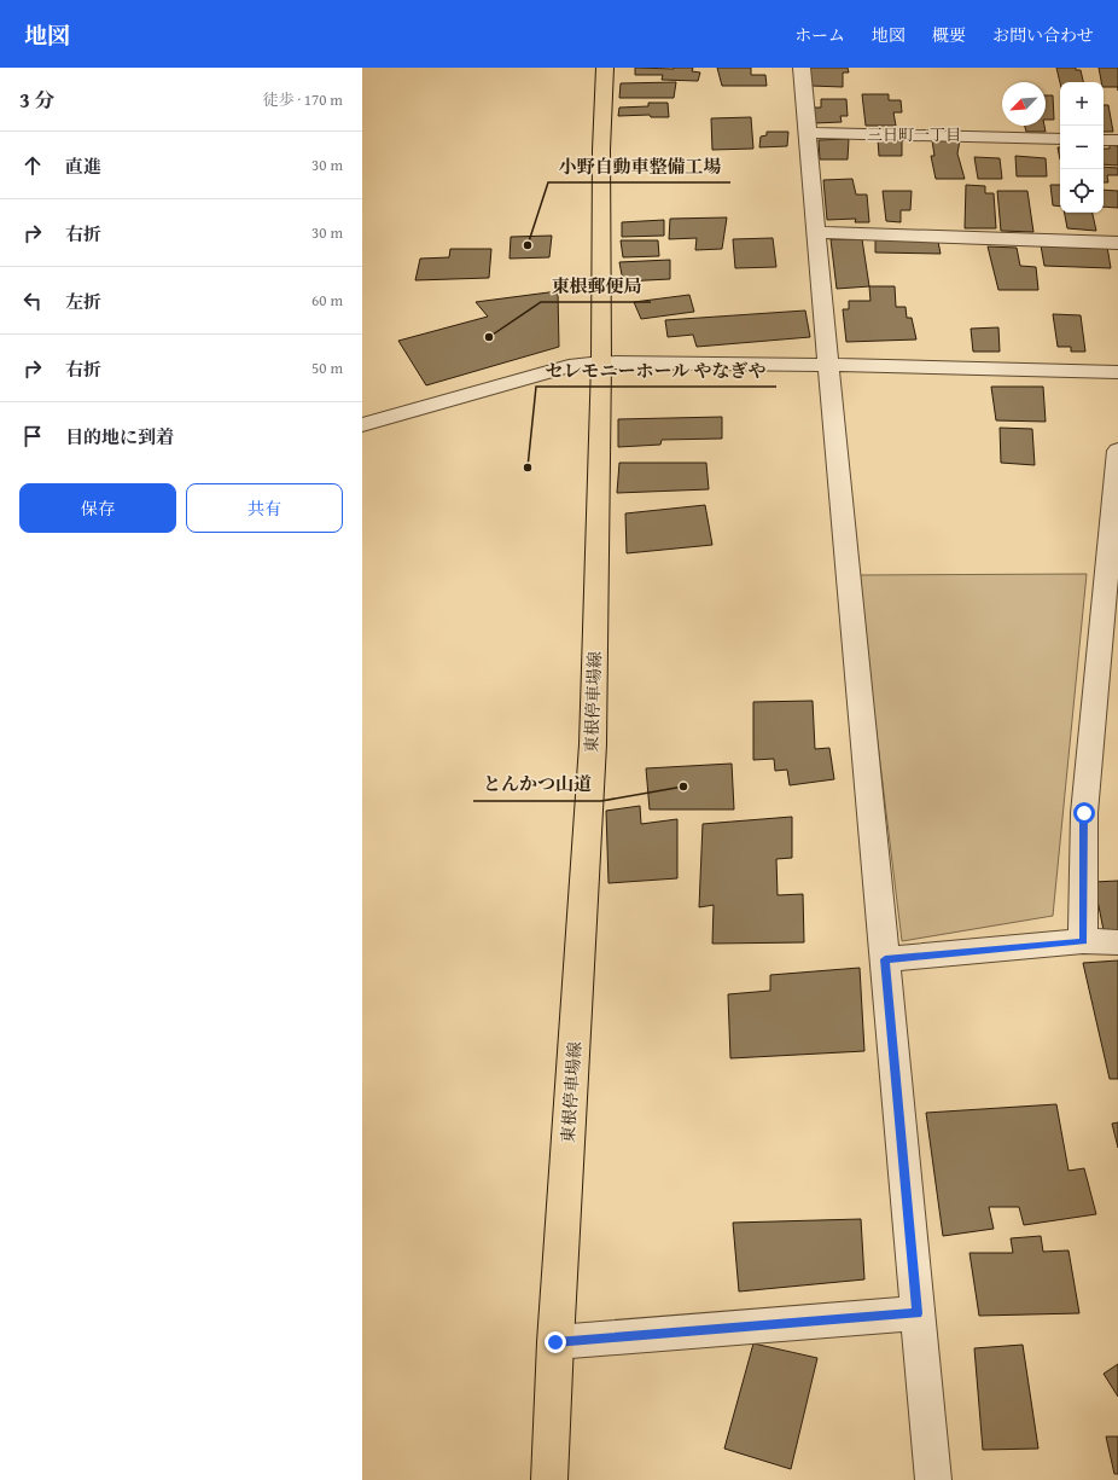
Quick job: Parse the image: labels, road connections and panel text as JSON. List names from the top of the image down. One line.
{"streets":{"main road":["東根停車場線"]},"districts":["三日町一丁目"],"places":["小野自動車整備工場","東根郵便局","セレモニーホール やなぎや","とんかつ山道"],"north":"bottom left","page":{"header":"地図","nav":["ホーム","地図","概要","お問い合わせ"],"heading":["3 分","徒歩 · 170 m"],"map_buttons":["+","−"],"list":[["直進","30 m"],["右折","30 m"],["左折","60 m"],["右折","50 m"],"目的地に到着"],"buttons":["保存","共有"]}}
